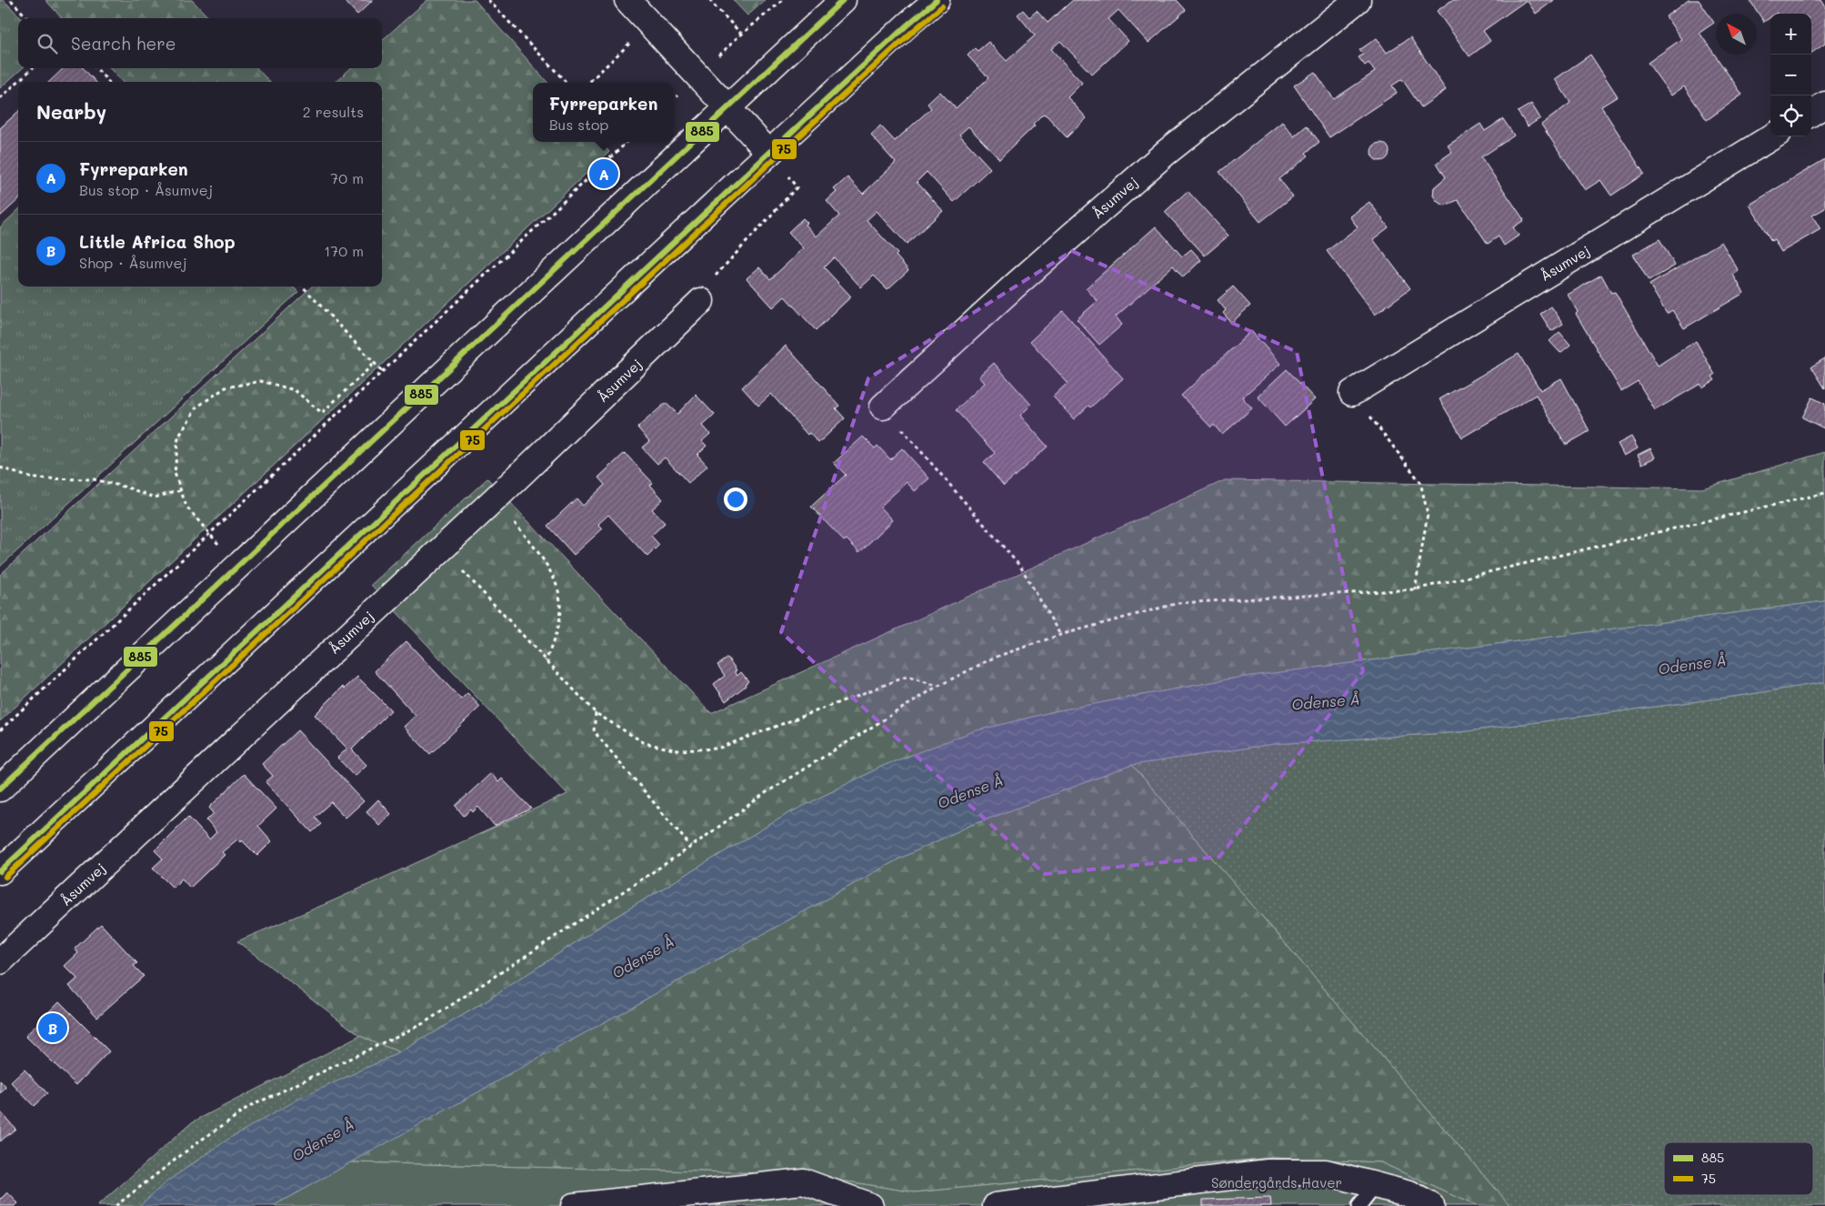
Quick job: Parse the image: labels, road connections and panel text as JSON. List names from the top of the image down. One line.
{"streets":{"street":["Åsumvej"]},"water":["Odense Å"],"parks":["Søndergårds Haver"],"lines":["transit line 885","transit line 75"],"legend":["885","75"],"north":"top left","page":{"map_buttons":["+","−"],"search":"Search here","heading":["Nearby","2 results"],"popup":["Fyrreparken","Bus stop"],"list":[{"mark":"A","name":"Fyrreparken","note":"Bus stop · Åsumvej","value":"70 m"},{"mark":"B","name":"Little Africa Shop","note":"Shop · Åsumvej","value":"170 m"}],"pins":["A","B"]}}
